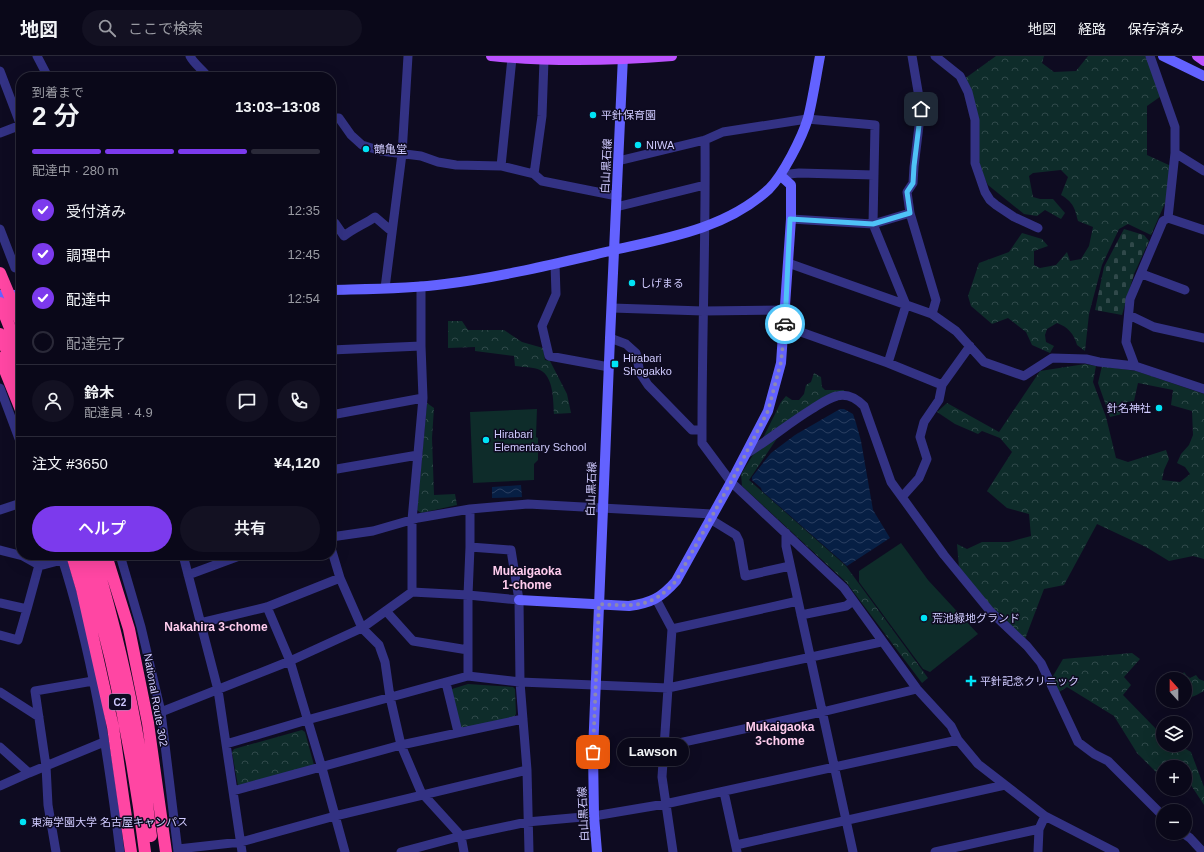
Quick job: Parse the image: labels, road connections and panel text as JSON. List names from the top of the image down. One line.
{"streets":{"highway":["National Route 302","C2"],"street":["白山黒石線"]},"districts":["Mukaigaoka 1-chome","Nakahira 3-chome","Mukaigaoka 3-chome"],"places":{"other":["平針保育園","NIWA","鶴亀堂","しげまる","針名神社","Hirabari Elementary School","荒池緑地グランド","Lawson","東海学園大学 名古屋キャンパス"],"transit":["Hirabari Shogakko"],"health":["平針記念クリニック"]},"north":"top","page":{"header":"地図","search":"ここで検索","nav":["地図","経路","保存済み"],"heading":["2 分","到着まで","13:03–13:08"],"panel":["鈴木","配達員 · 4.9","注文 #3650","¥4,120"],"bar":"配達中 · 280 m","list":[["受付済み","12:35"],["調理中","12:45"],["配達中","12:54"],"配達完了"],"buttons":["ヘルプ","共有"],"map_buttons":["+","−"],"bubble":"Lawson"}}
